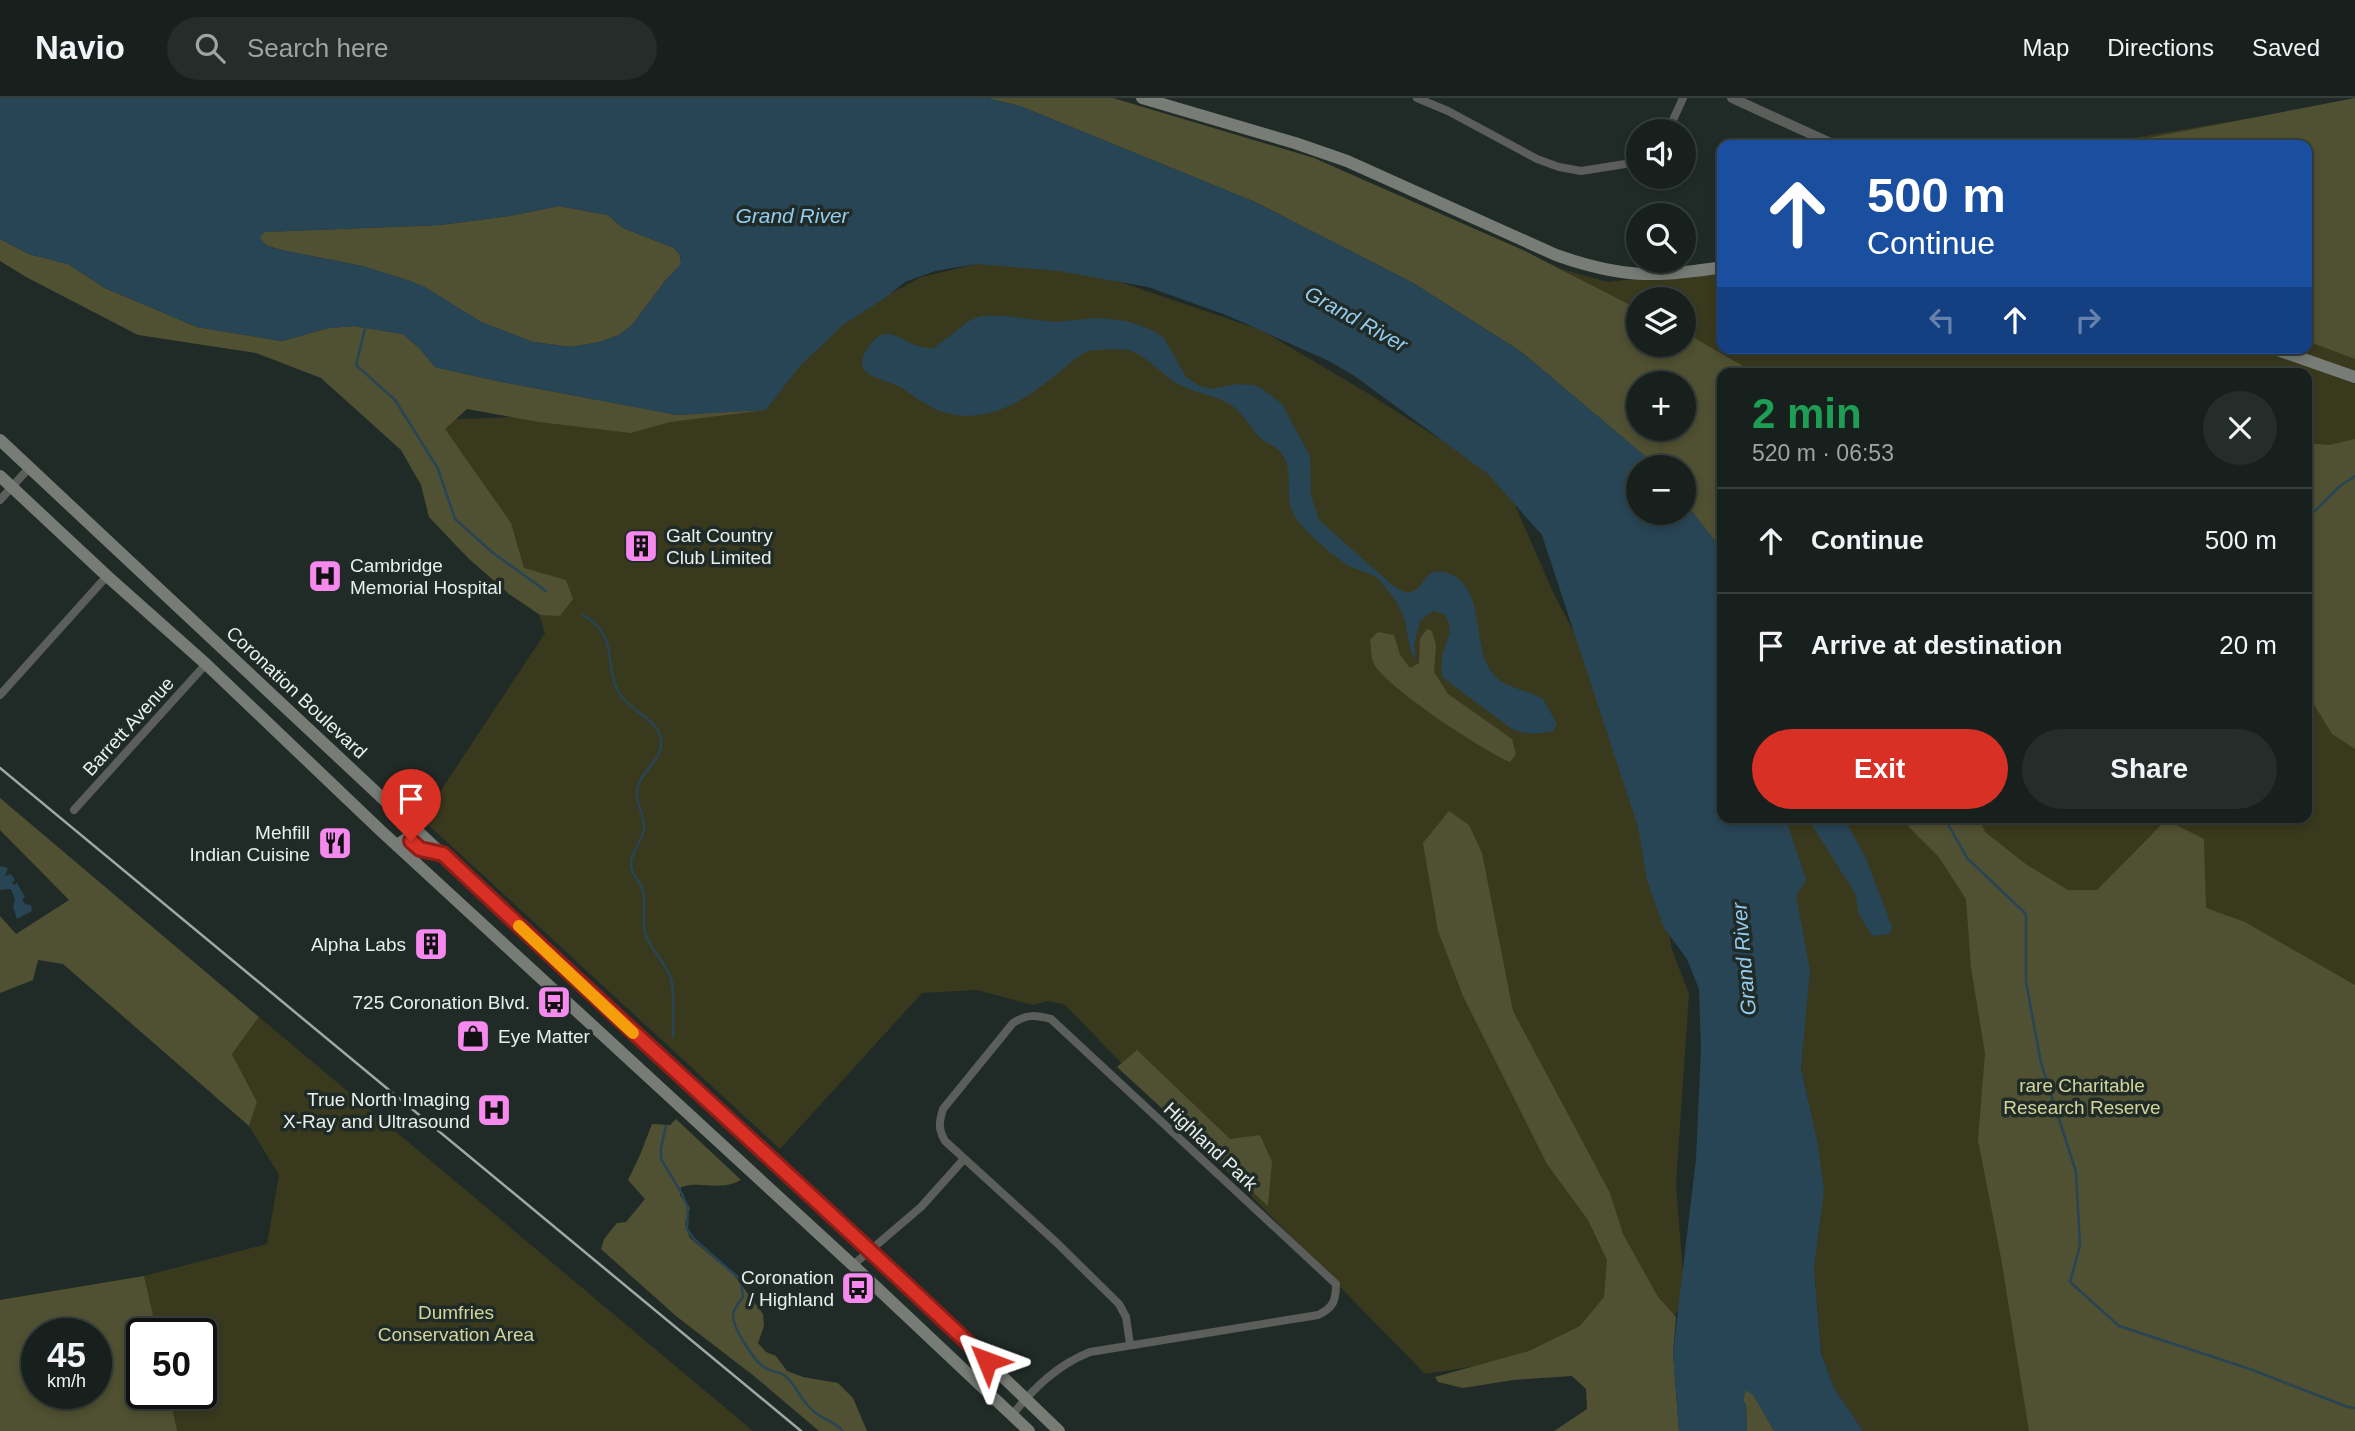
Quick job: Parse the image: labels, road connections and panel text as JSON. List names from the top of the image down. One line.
{"streets":{"main road":["Coronation Boulevard"],"street":["Barrett Avenue","Highland Park"]},"crossings":[["Coronation Boulevard","Highland Park"]],"water":["Grand River"],"parks":["rare Charitable Research Reserve","Dumfries Conservation Area"],"places":{"building":["Galt Country Club Limited","Alpha Labs"],"hospital":["Cambridge Memorial Hospital","True North Imaging X-Ray and Ultrasound"],"restaurant":["Mehfill Indian Cuisine"],"bus stop":["725 Coronation Blvd.","Coronation / Highland"],"shop":["Eye Matter"]},"page":{"header":"Navio","search":"Search here","nav":["Map","Directions","Saved"],"map_buttons":["+","−"],"turn":["500 m","Continue"],"heading":["2 min","520 m · 06:53"],"list":[{"name":"Continue","value":"500 m"},{"name":"Arrive at destination","value":"20 m"}],"buttons":["Exit","Share"],"speed":"45 km/h","limit":"50"}}
